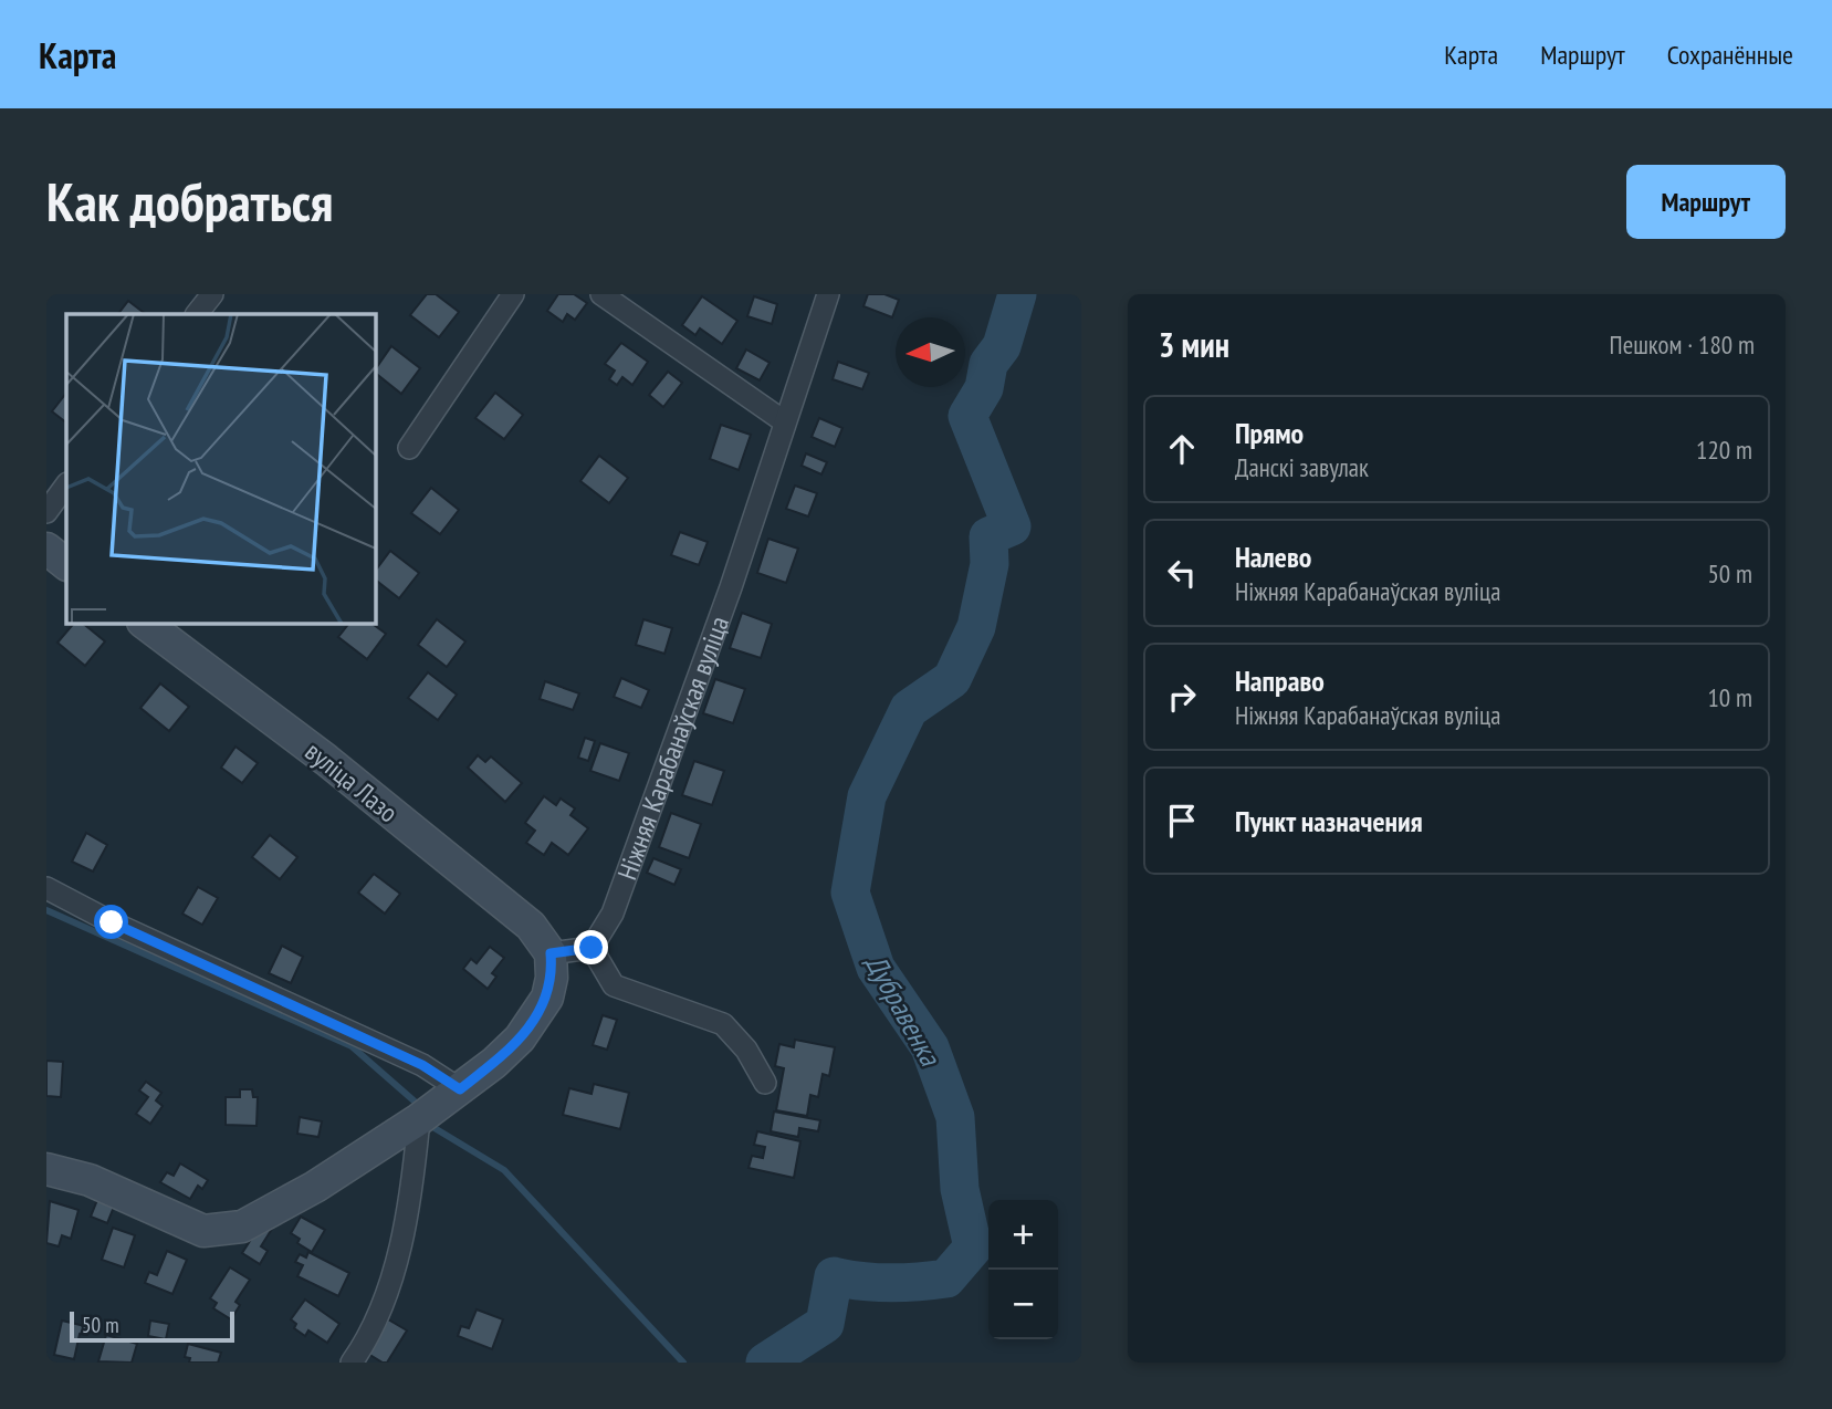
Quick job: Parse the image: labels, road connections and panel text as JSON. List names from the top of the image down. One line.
{"streets":{"main road":["вуліца Лазо"],"street":["Ніжняя Карабанаўская вуліца"]},"water":["Дубравенка"],"scale_bar":"50 m","north":"left","page":{"header":"Карта","nav":["Карта","Маршрут","Сохранённые"],"buttons":"Маршрут","title":"Как добраться","heading":["3 мин","Пешком · 180 m"],"list":[["Прямо","Данскі завулак","120 m"],["Налево","Ніжняя Карабанаўская вуліца","50 m"],["Направо","Ніжняя Карабанаўская вуліца","10 m"],"Пункт назначения"],"map_buttons":["+","−"],"scale":"50 m"}}
